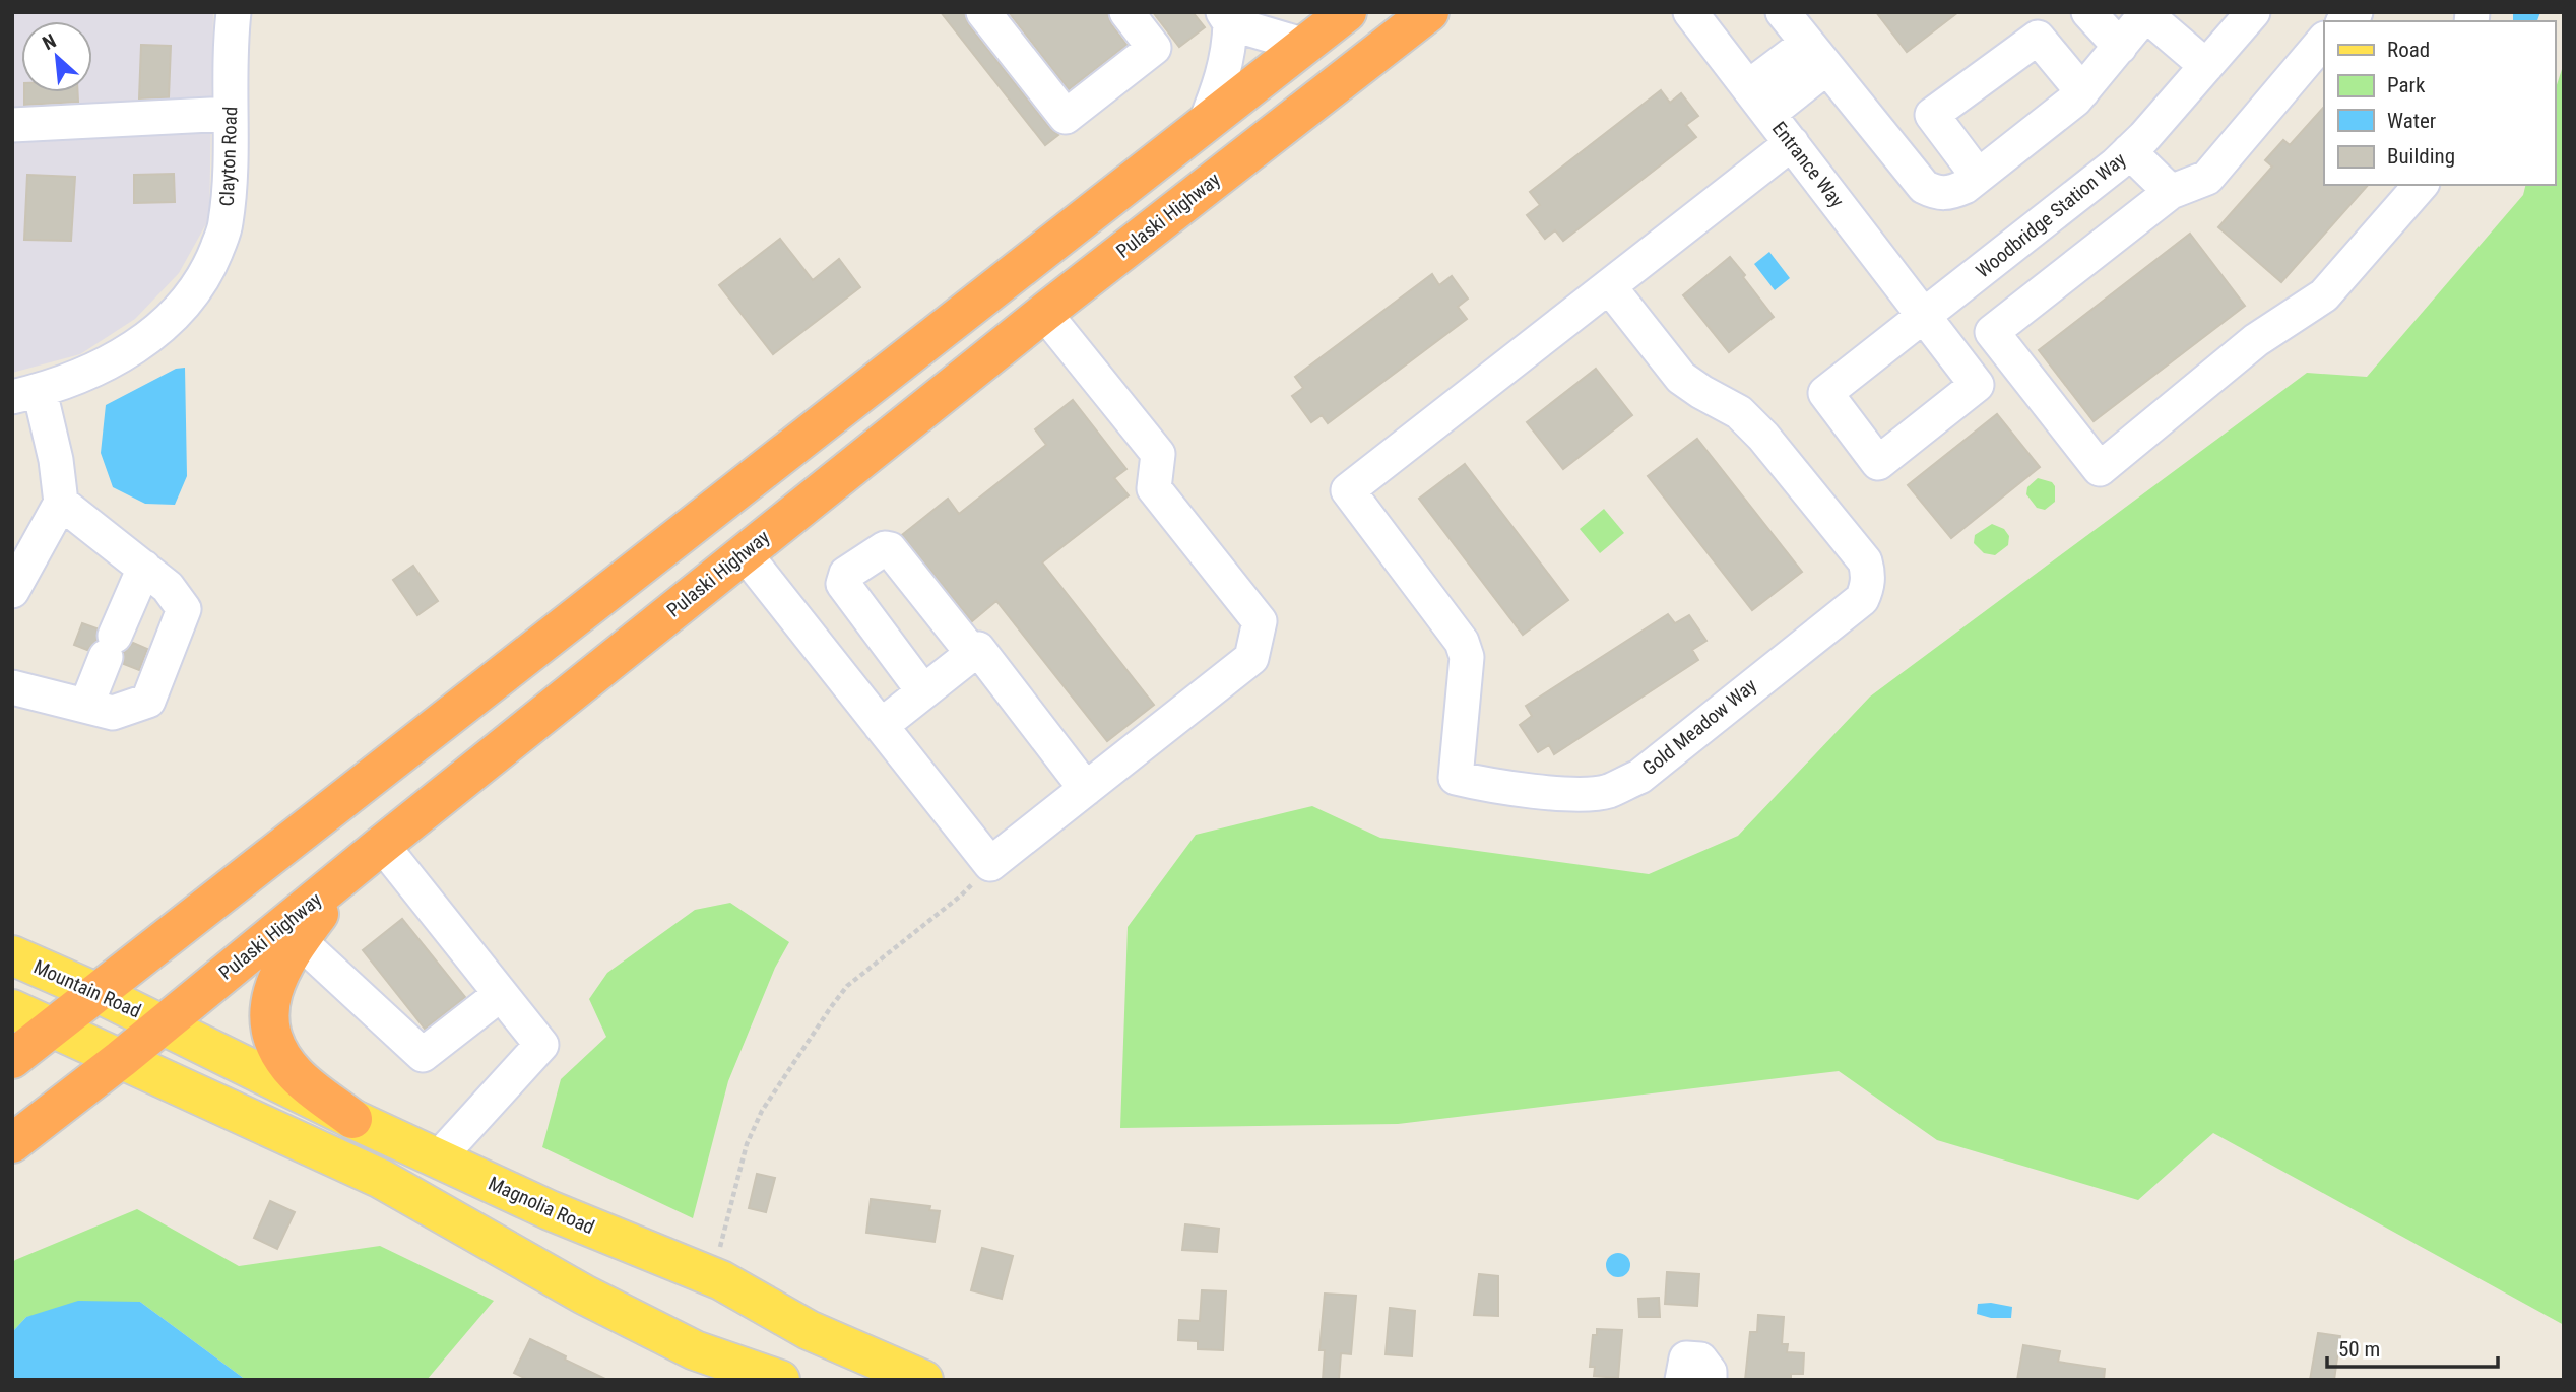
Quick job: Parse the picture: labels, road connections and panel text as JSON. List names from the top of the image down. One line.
{"streets":{"highway":["Pulaski Highway"],"main road":["Mountain Road","Magnolia Road"],"street":["Clayton Road","Entrance Way","Woodbridge Station Way","Gold Meadow Way"]},"crossings":[["Entrance Way","Woodbridge Station Way"],["Entrance Way","Gold Meadow Way"],["Pulaski Highway","Mountain Road"],["Pulaski Highway","Magnolia Road"],["Mountain Road","Magnolia Road"]],"legend":["Road","Park","Water","Building"],"scale_bar":"50 m","north":"top left"}
